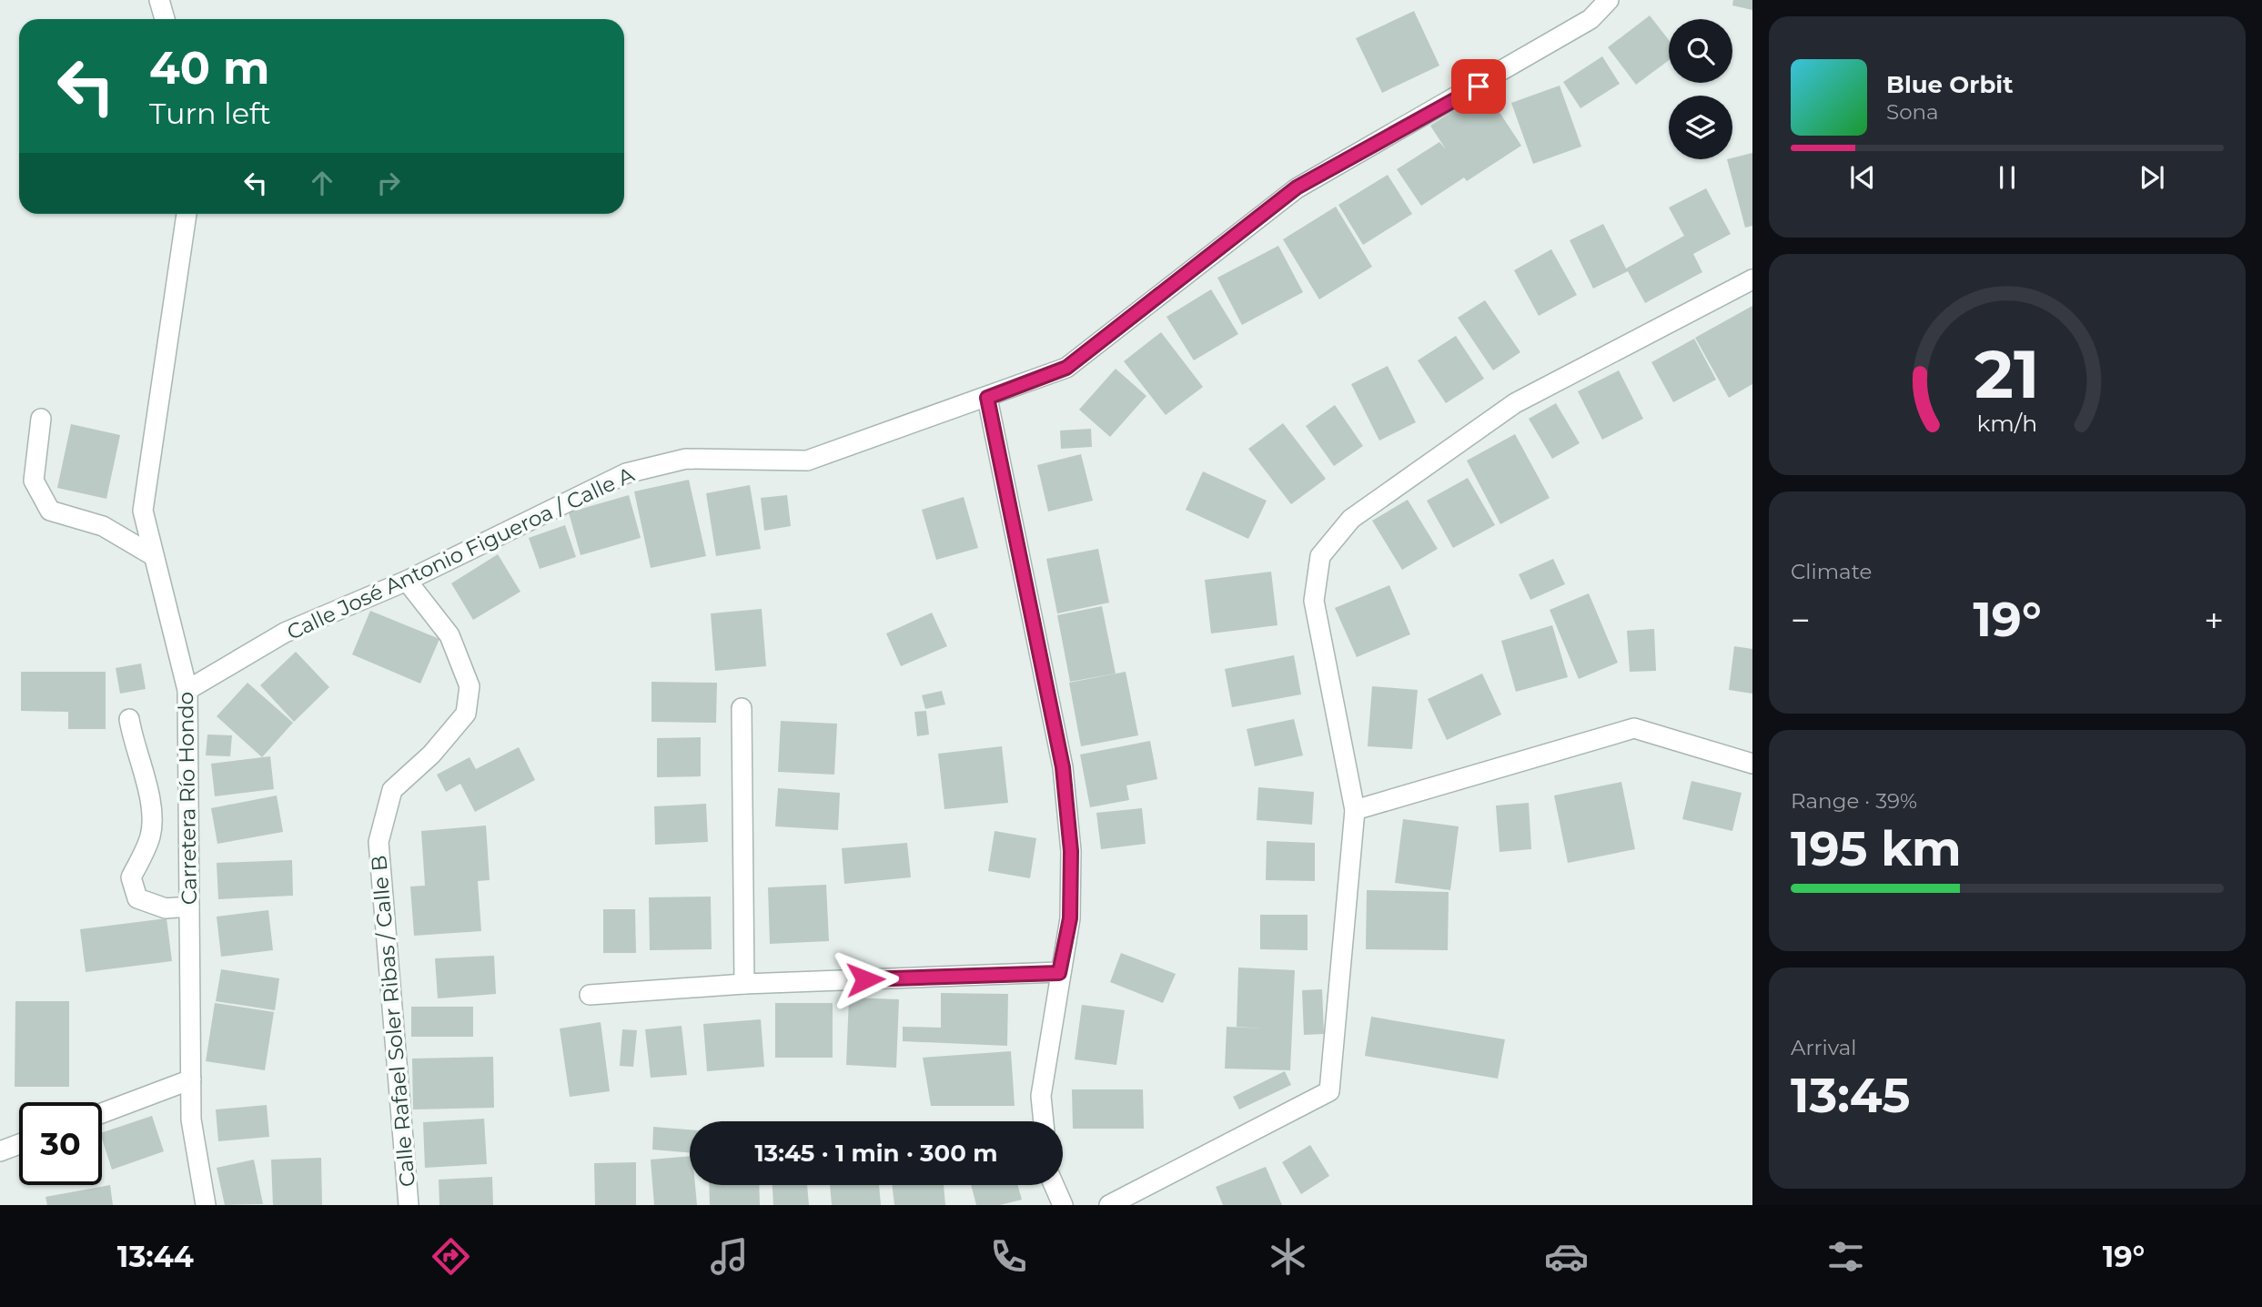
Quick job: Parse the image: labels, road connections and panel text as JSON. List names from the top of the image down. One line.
{"streets":{"street":["Calle José Antonio Figueroa / Calle A","Carretera Río Hondo","Calle Rafael Soler Ribas / Calle B"]},"crossings":[["Calle José Antonio Figueroa / Calle A","Carretera Río Hondo"],["Calle José Antonio Figueroa / Calle A","Calle Rafael Soler Ribas / Calle B"]],"page":{"turn":["40 m","Turn left"],"song":["Blue Orbit","Sona"],"tile":["Climate",["Range · 39%","195 km"],["Arrival","13:45"]],"heat":["−","19°","+"],"limit":"30","trip":"13:45 · 1 min · 300 m","tabs":["13:44","19°"],"gauge":["21","km/h"]}}
